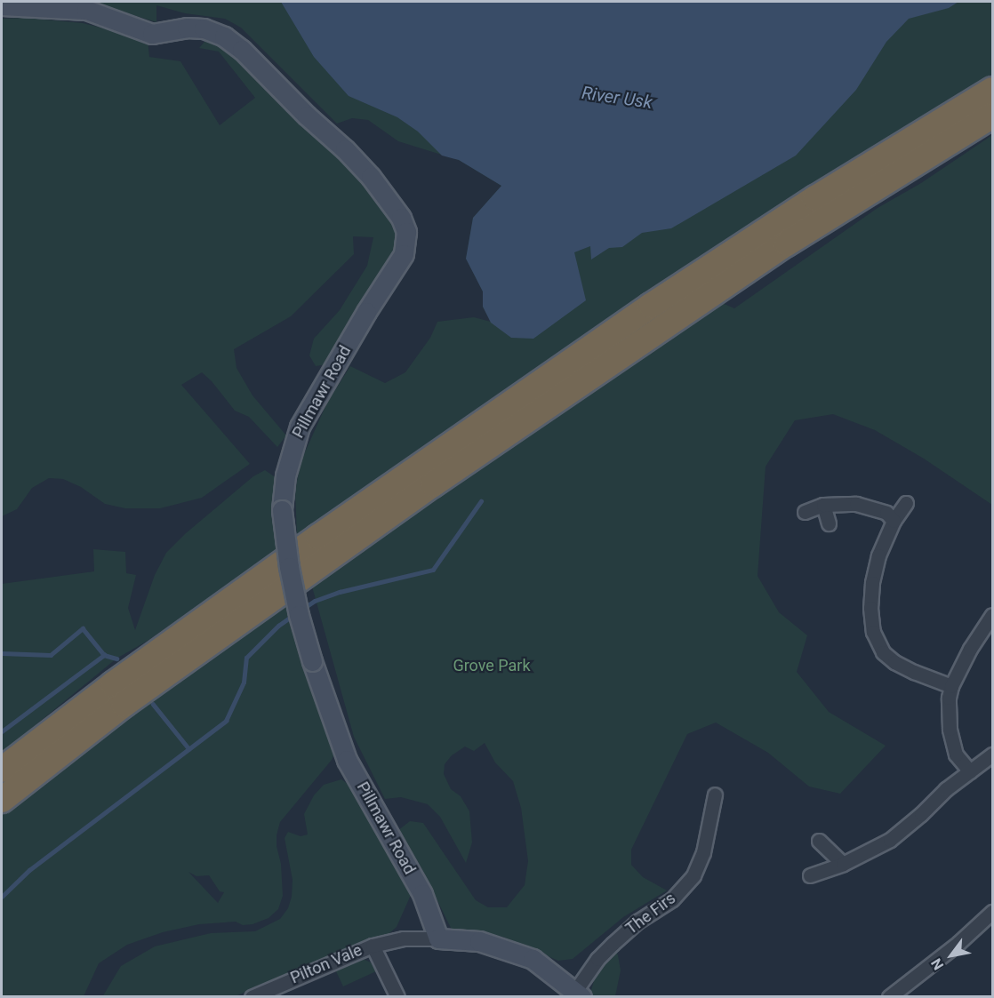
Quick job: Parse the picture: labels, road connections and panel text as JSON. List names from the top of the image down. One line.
{"streets":{"street":["Pillmawr Road","The Firs","Pilton Vale"]},"crossings":[["Pillmawr Road","Pilton Vale"]],"water":["River Usk"],"parks":["Grove Park"],"north":"bottom left"}
